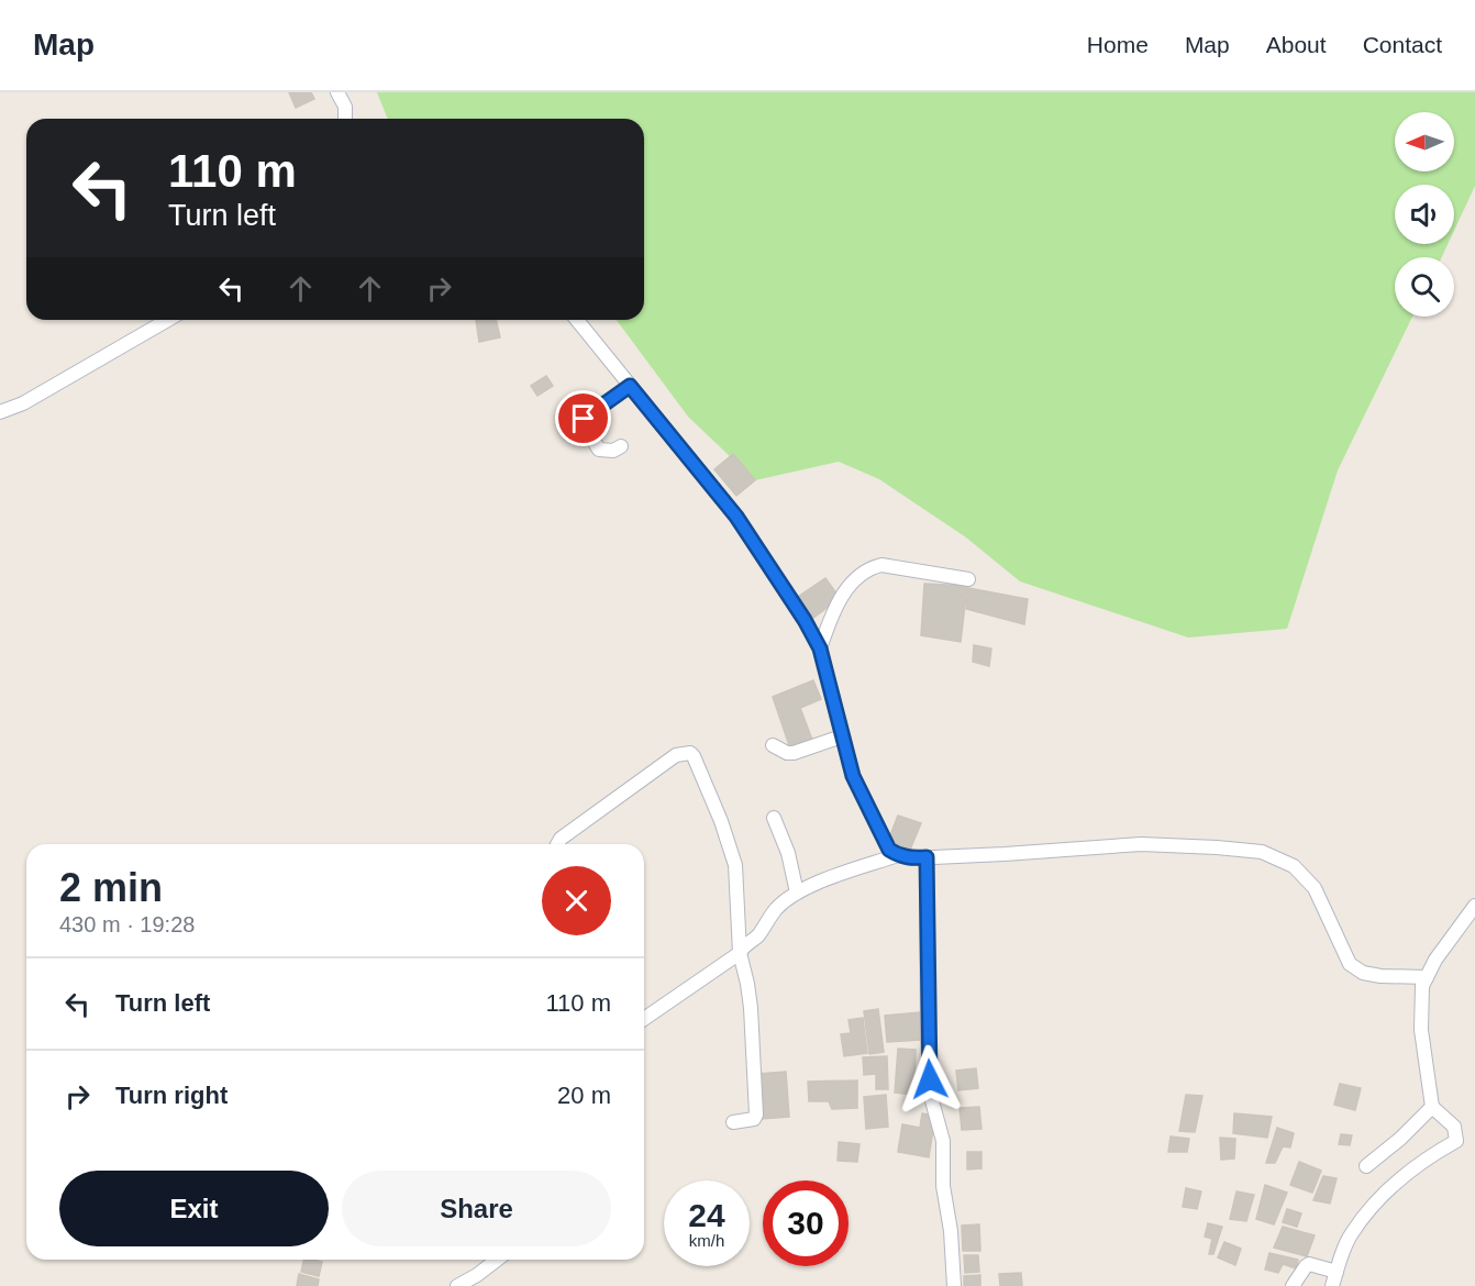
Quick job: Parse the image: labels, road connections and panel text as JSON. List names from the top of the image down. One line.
{"north":"left","page":{"header":"Map","nav":["Home","Map","About","Contact"],"turn":["110 m","Turn left"],"heading":["2 min","430 m · 19:28"],"list":[{"name":"Turn left","value":"110 m"},{"name":"Turn right","value":"20 m"}],"buttons":["Exit","Share"],"speed":"24 km/h","limit":"30"}}
